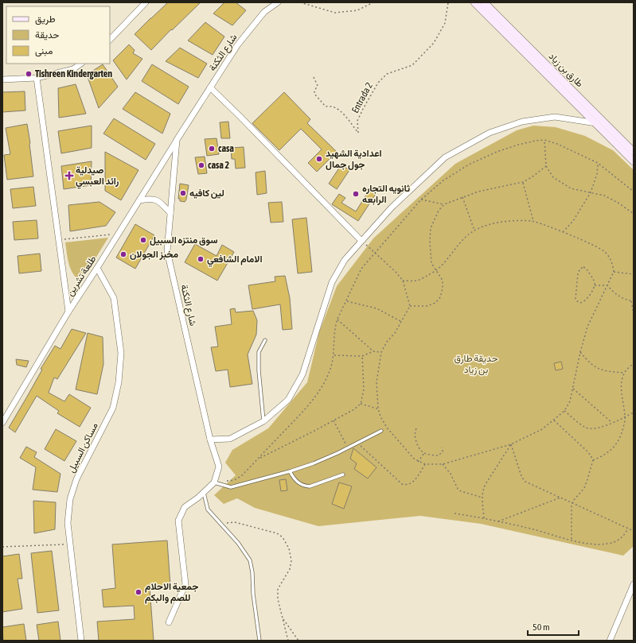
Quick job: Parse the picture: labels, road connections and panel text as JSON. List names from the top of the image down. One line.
{"streets":{"main road":["طارق بن زياد"],"street":["شارع الثكنة","طلعة تشرين","مساكن السبيل"],"path":["Entrada 2"]},"crossings":[["شارع الثكنة","طلعة تشرين"],["طلعة تشرين","مساكن السبيل"]],"parks":["حديقة طارق بن زياد"],"places":{"other":["Tishreen Kindergarten","casa","اعدادية الشهيد جول جمال","casa 2","لين كافيه","ثانويه التجاره الرابعه","سوق منتزه السبيل","مخبز الجولان","الامام الشافعي","جمعية الاحلام للصم والبكم"],"health":["صيدلية رائد العبسي"]},"legend":["طريق","حديقة","مبنى"],"scale_bar":"50 m"}
